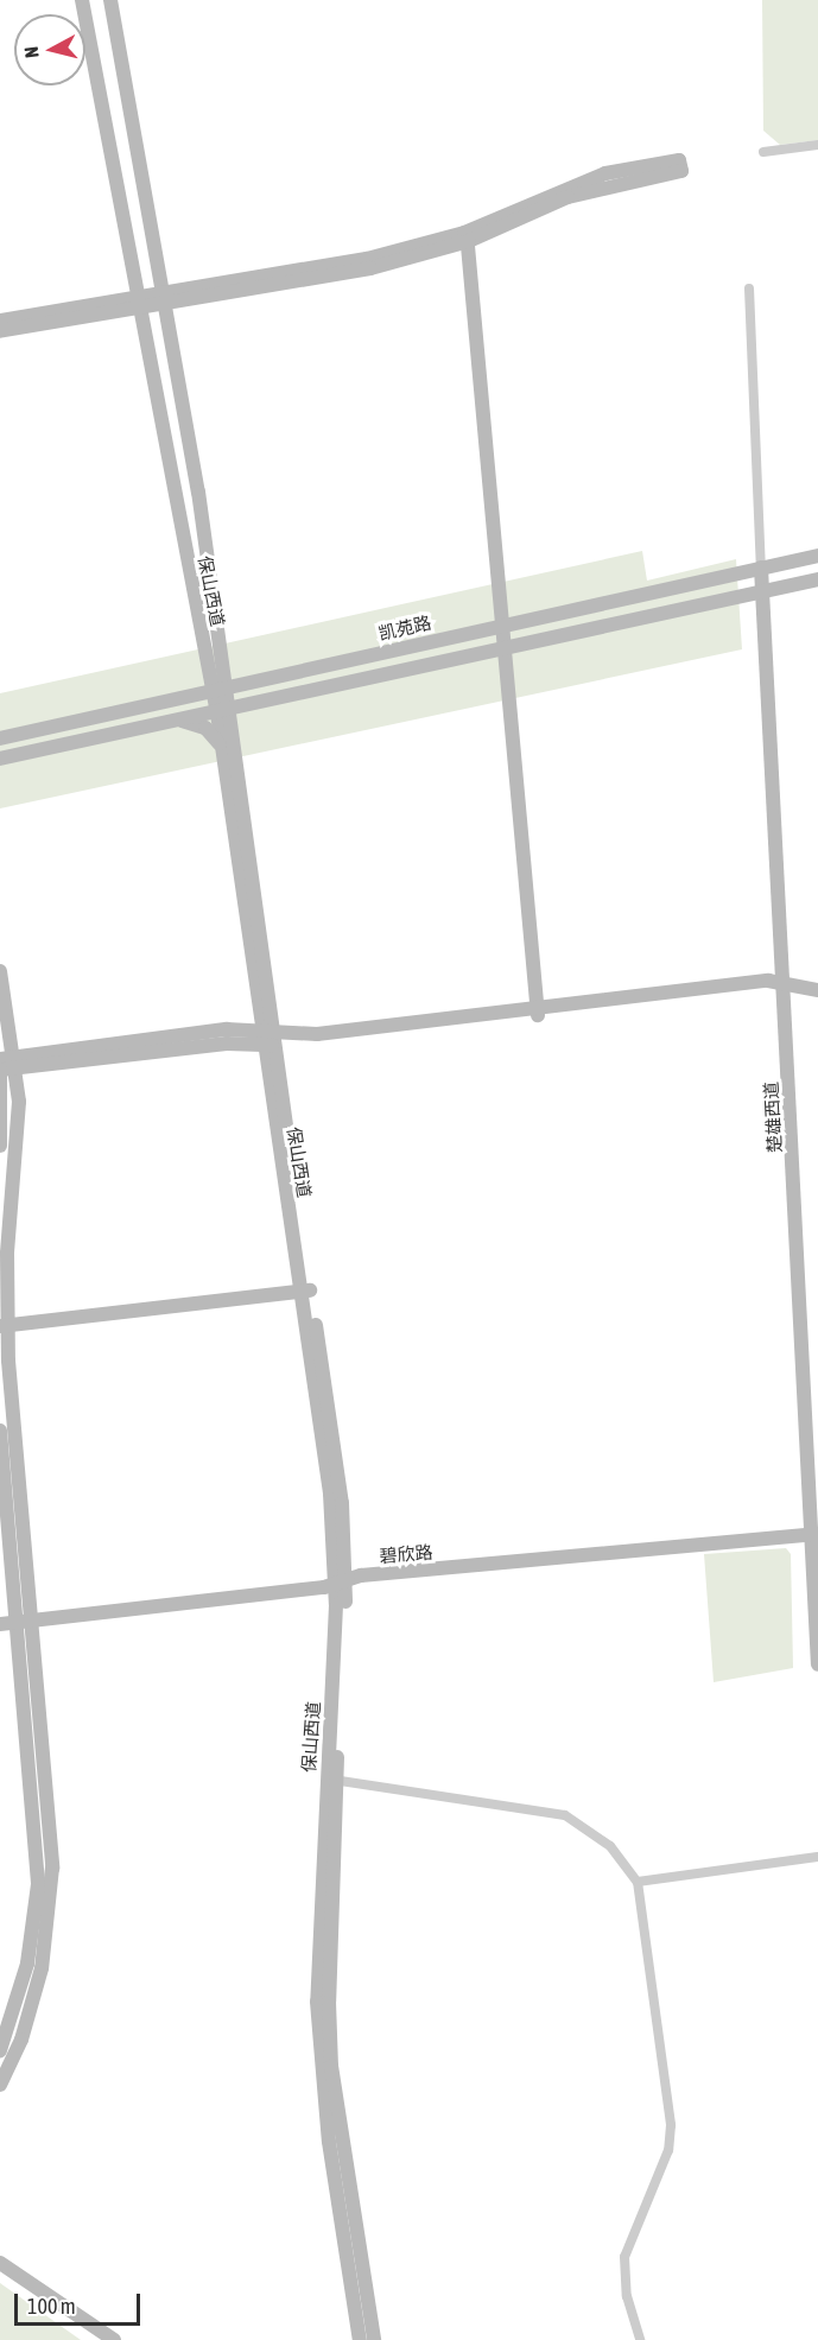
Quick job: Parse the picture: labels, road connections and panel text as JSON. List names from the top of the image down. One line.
{"streets":{"main road":["保山西道","凯苑路","楚雄西道","碧欣路"]},"crossings":[["保山西道","凯苑路"],["保山西道","碧欣路"],["凯苑路","楚雄西道"],["楚雄西道","碧欣路"]],"scale_bar":"100 m","north":"left"}
